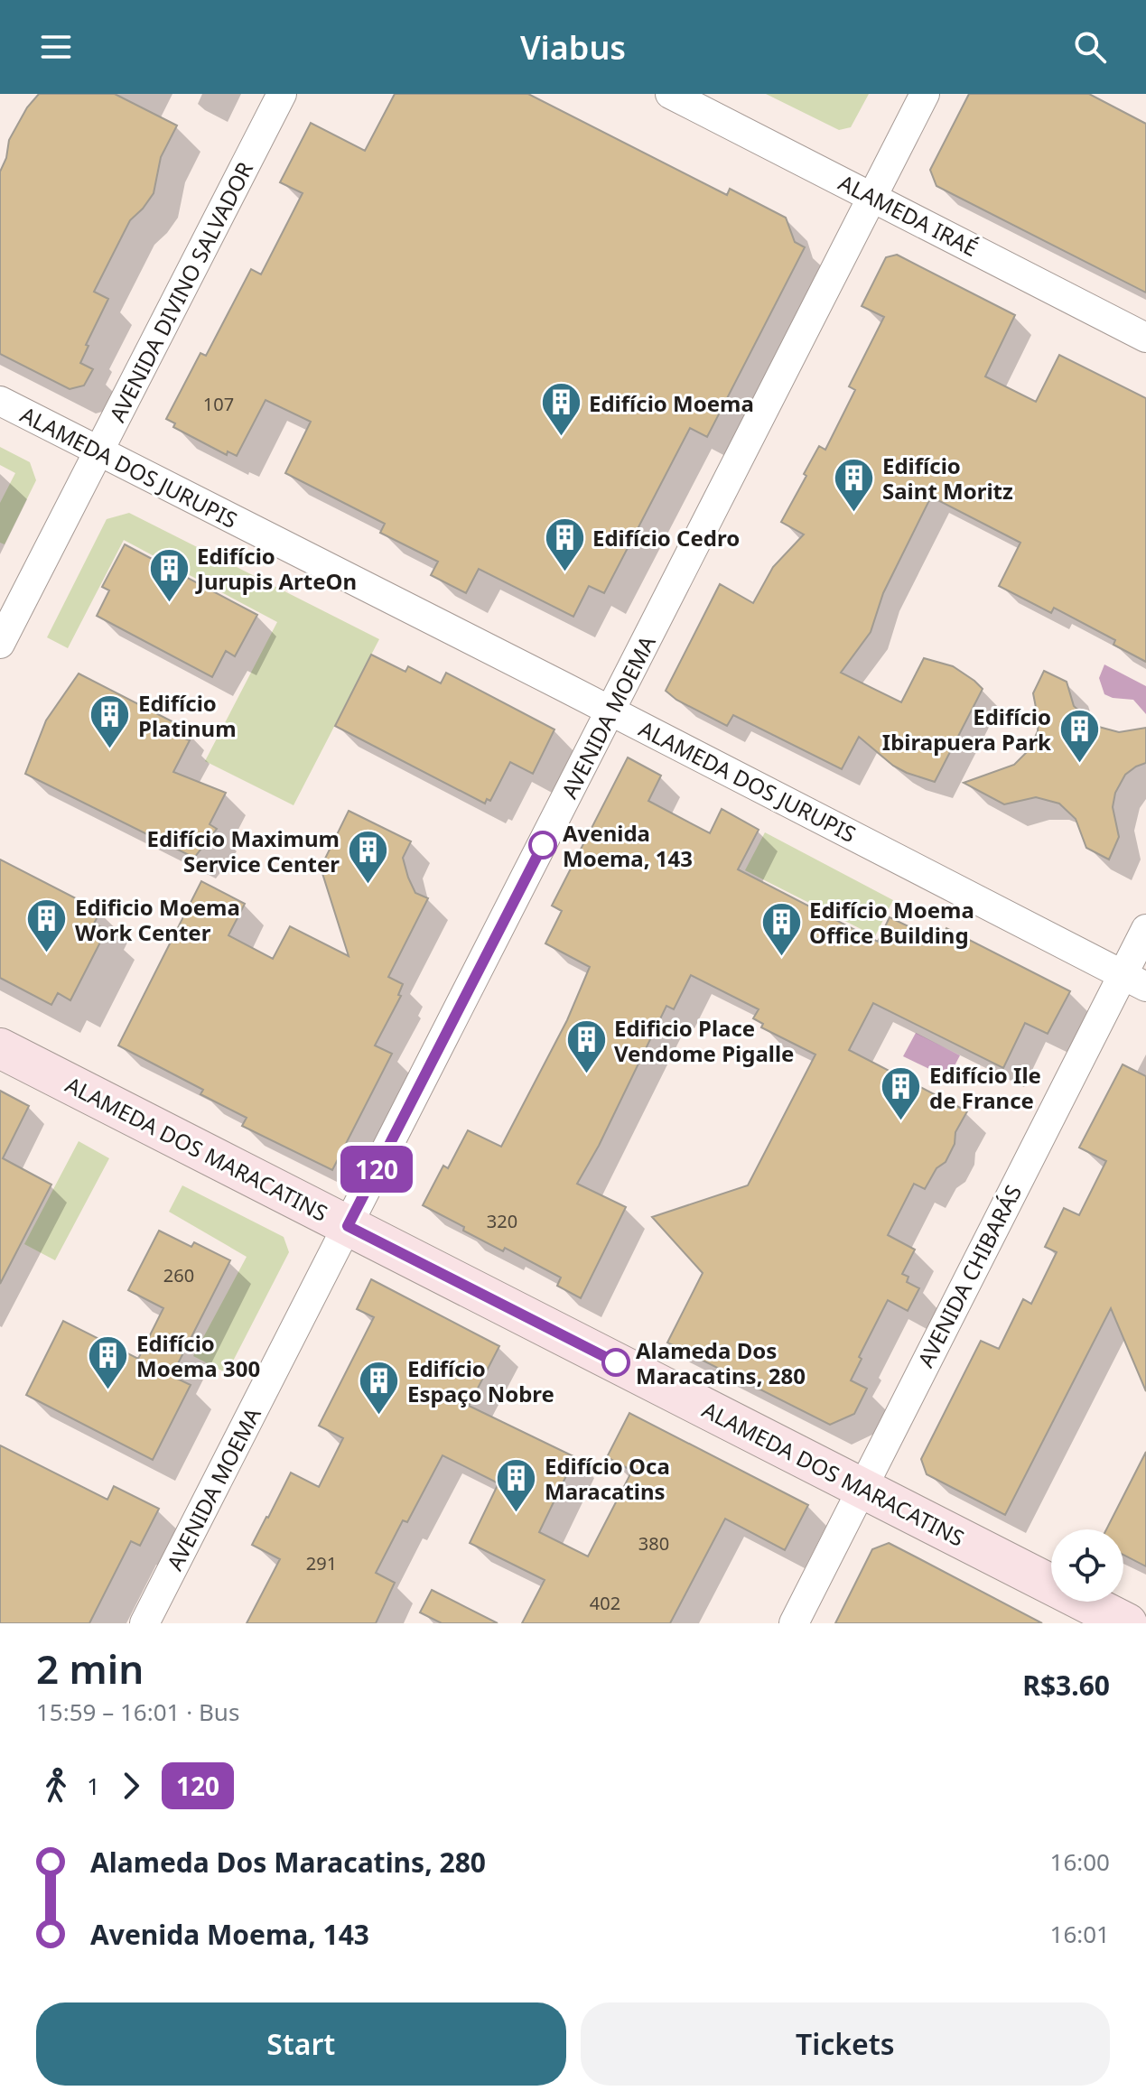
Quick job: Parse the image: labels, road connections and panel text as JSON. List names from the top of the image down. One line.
{"streets":{"main road":["ALAMEDA DOS MARACATINS"],"street":["ALAMEDA IRAÉ","AVENIDA DIVINO SALVADOR","ALAMEDA DOS JURUPIS","AVENIDA MOEMA","AVENIDA CHIBARÁS"]},"crossings":[["ALAMEDA IRAÉ","AVENIDA MOEMA"],["AVENIDA DIVINO SALVADOR","ALAMEDA DOS JURUPIS"],["ALAMEDA DOS JURUPIS","AVENIDA MOEMA"],["ALAMEDA DOS JURUPIS","AVENIDA CHIBARÁS"],["AVENIDA MOEMA","ALAMEDA DOS MARACATINS"],["ALAMEDA DOS MARACATINS","AVENIDA CHIBARÁS"]],"places":{"building":["Edifício Moema","Edifício Saint Moritz","Edifício Cedro","Edifício Jurupis ArteOn","Edifício Platinum","Edifício Ibirapuera Park","Edifício Maximum Service Center","Edificio Moema Work Center","Edifício Moema Office Building","Edificio Place Vendome Pigalle","Edifício Ile de France","Edifício Moema 300","Edifício Espaço Nobre","Edifício Oca Maracatins"],"other":["Avenida Moema, 143","Alameda Dos Maracatins, 280"]},"lines":["bus line 120"],"house_numbers":["107","320","260","380","291","402"],"page":{"header":"Viabus","on_map":"120","heading":["2 min","15:59 – 16:01 · Bus","R$3.60"],"legs":["1","120"],"list":[{"name":"Alameda Dos Maracatins, 280","value":"16:00"},{"name":"Avenida Moema, 143","value":"16:01"}],"buttons":["Start","Tickets"]}}
